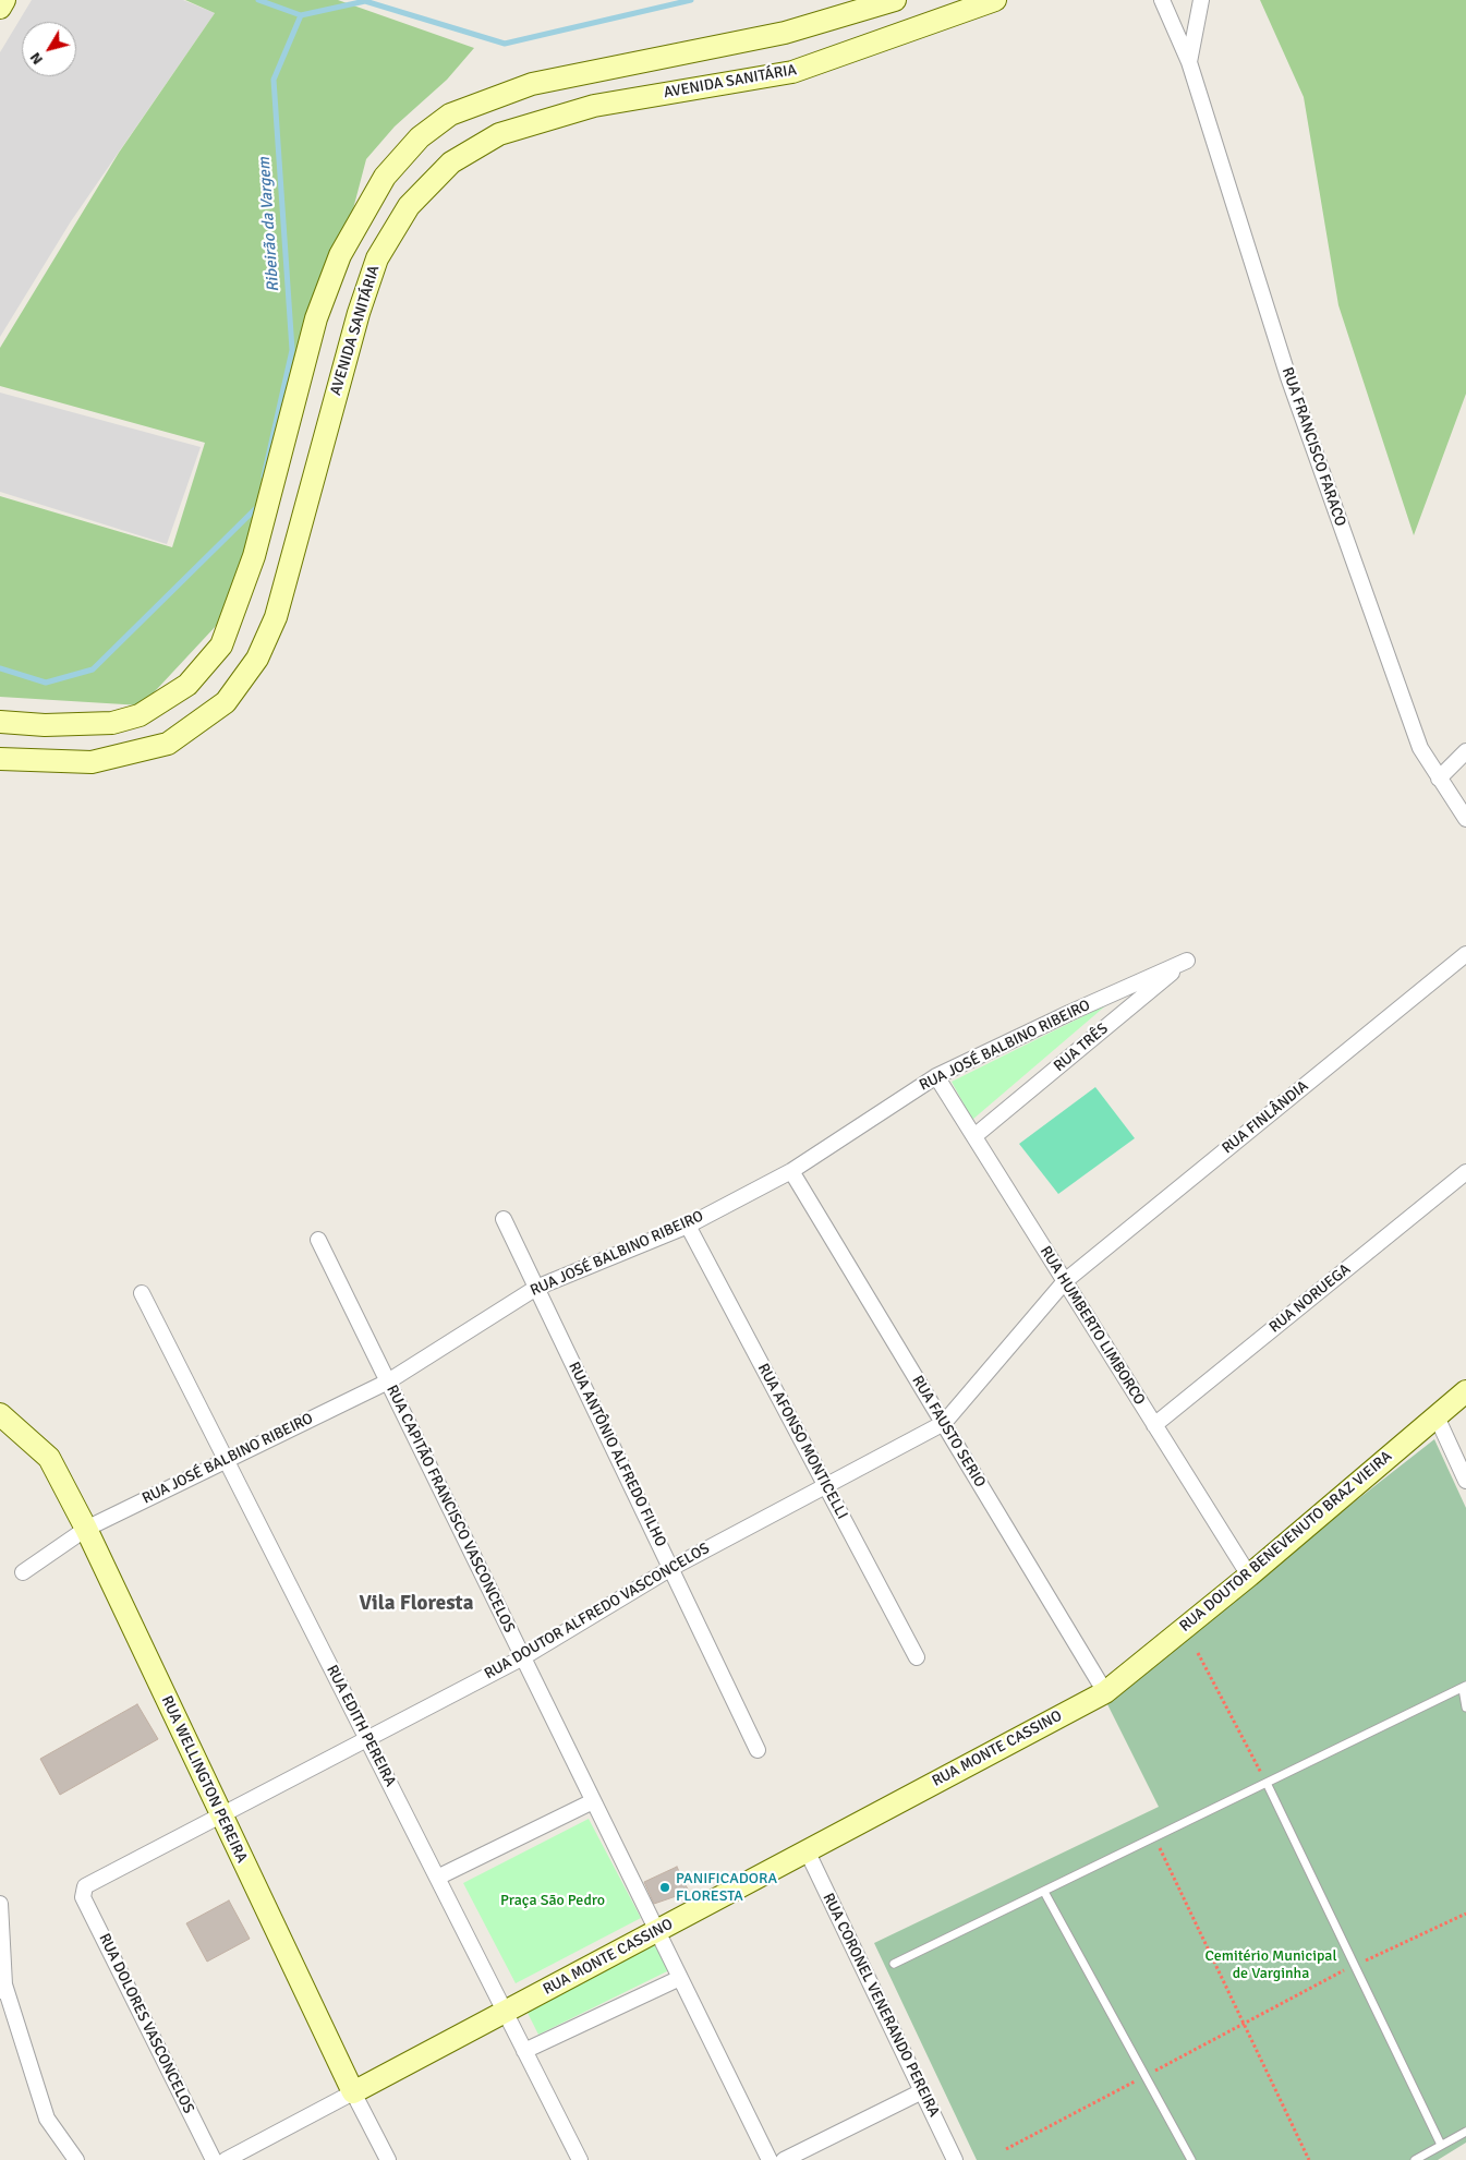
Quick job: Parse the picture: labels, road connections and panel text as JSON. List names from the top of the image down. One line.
{"streets":{"street":["AVENIDA SANITÁRIA","RUA FRANCISCO FARACO","RUA JOSÉ BALBINO RIBEIRO","RUA TRÊS","RUA FINLÂNDIA","RUA NORUEGA","RUA HUMBERTO LIMBORCO","RUA FAUSTO SERIO","RUA AFONSO MONTICELLI","RUA ANTÔNIO ALFREDO FILHO","RUA CAPITÃO FRANCISCO VASCONCELOS","RUA DOUTOR BENEVENUTO BRAZ VIEIRA","RUA DOUTOR ALFREDO VASCONCELOS","RUA EDITH PEREIRA","RUA MONTE CASSINO","RUA WELLINGTON PEREIRA","RUA CORONEL VENERANDO PEREIRA","RUA DOLORES VASCONCELOS"]},"crossings":[["RUA JOSÉ BALBINO RIBEIRO","RUA TRÊS"],["RUA JOSÉ BALBINO RIBEIRO","RUA HUMBERTO LIMBORCO"],["RUA JOSÉ BALBINO RIBEIRO","RUA FAUSTO SERIO"],["RUA JOSÉ BALBINO RIBEIRO","RUA AFONSO MONTICELLI"],["RUA JOSÉ BALBINO RIBEIRO","RUA ANTÔNIO ALFREDO FILHO"],["RUA JOSÉ BALBINO RIBEIRO","RUA CAPITÃO FRANCISCO VASCONCELOS"],["RUA JOSÉ BALBINO RIBEIRO","RUA EDITH PEREIRA"],["RUA JOSÉ BALBINO RIBEIRO","RUA WELLINGTON PEREIRA"],["RUA TRÊS","RUA HUMBERTO LIMBORCO"],["RUA FINLÂNDIA","RUA HUMBERTO LIMBORCO"],["RUA FINLÂNDIA","RUA DOUTOR ALFREDO VASCONCELOS"],["RUA NORUEGA","RUA HUMBERTO LIMBORCO"],["RUA HUMBERTO LIMBORCO","RUA DOUTOR BENEVENUTO BRAZ VIEIRA"],["RUA HUMBERTO LIMBORCO","RUA DOUTOR ALFREDO VASCONCELOS"],["RUA FAUSTO SERIO","RUA DOUTOR BENEVENUTO BRAZ VIEIRA"],["RUA FAUSTO SERIO","RUA DOUTOR ALFREDO VASCONCELOS"],["RUA FAUSTO SERIO","RUA MONTE CASSINO"],["RUA AFONSO MONTICELLI","RUA DOUTOR ALFREDO VASCONCELOS"],["RUA ANTÔNIO ALFREDO FILHO","RUA DOUTOR ALFREDO VASCONCELOS"],["RUA CAPITÃO FRANCISCO VASCONCELOS","RUA DOUTOR ALFREDO VASCONCELOS"],["RUA CAPITÃO FRANCISCO VASCONCELOS","RUA MONTE CASSINO"],["RUA DOUTOR BENEVENUTO BRAZ VIEIRA","RUA MONTE CASSINO"],["RUA DOUTOR ALFREDO VASCONCELOS","RUA EDITH PEREIRA"],["RUA DOUTOR ALFREDO VASCONCELOS","RUA WELLINGTON PEREIRA"],["RUA DOUTOR ALFREDO VASCONCELOS","RUA DOLORES VASCONCELOS"],["RUA EDITH PEREIRA","RUA MONTE CASSINO"],["RUA MONTE CASSINO","RUA WELLINGTON PEREIRA"],["RUA MONTE CASSINO","RUA CORONEL VENERANDO PEREIRA"]],"districts":["Vila Floresta"],"water":["Ribeirão da Vargem"],"parks":["Praça São Pedro","Cemitério Municipal de Varginha"],"places":["PANIFICADORA FLORESTA"],"north":"bottom left"}
